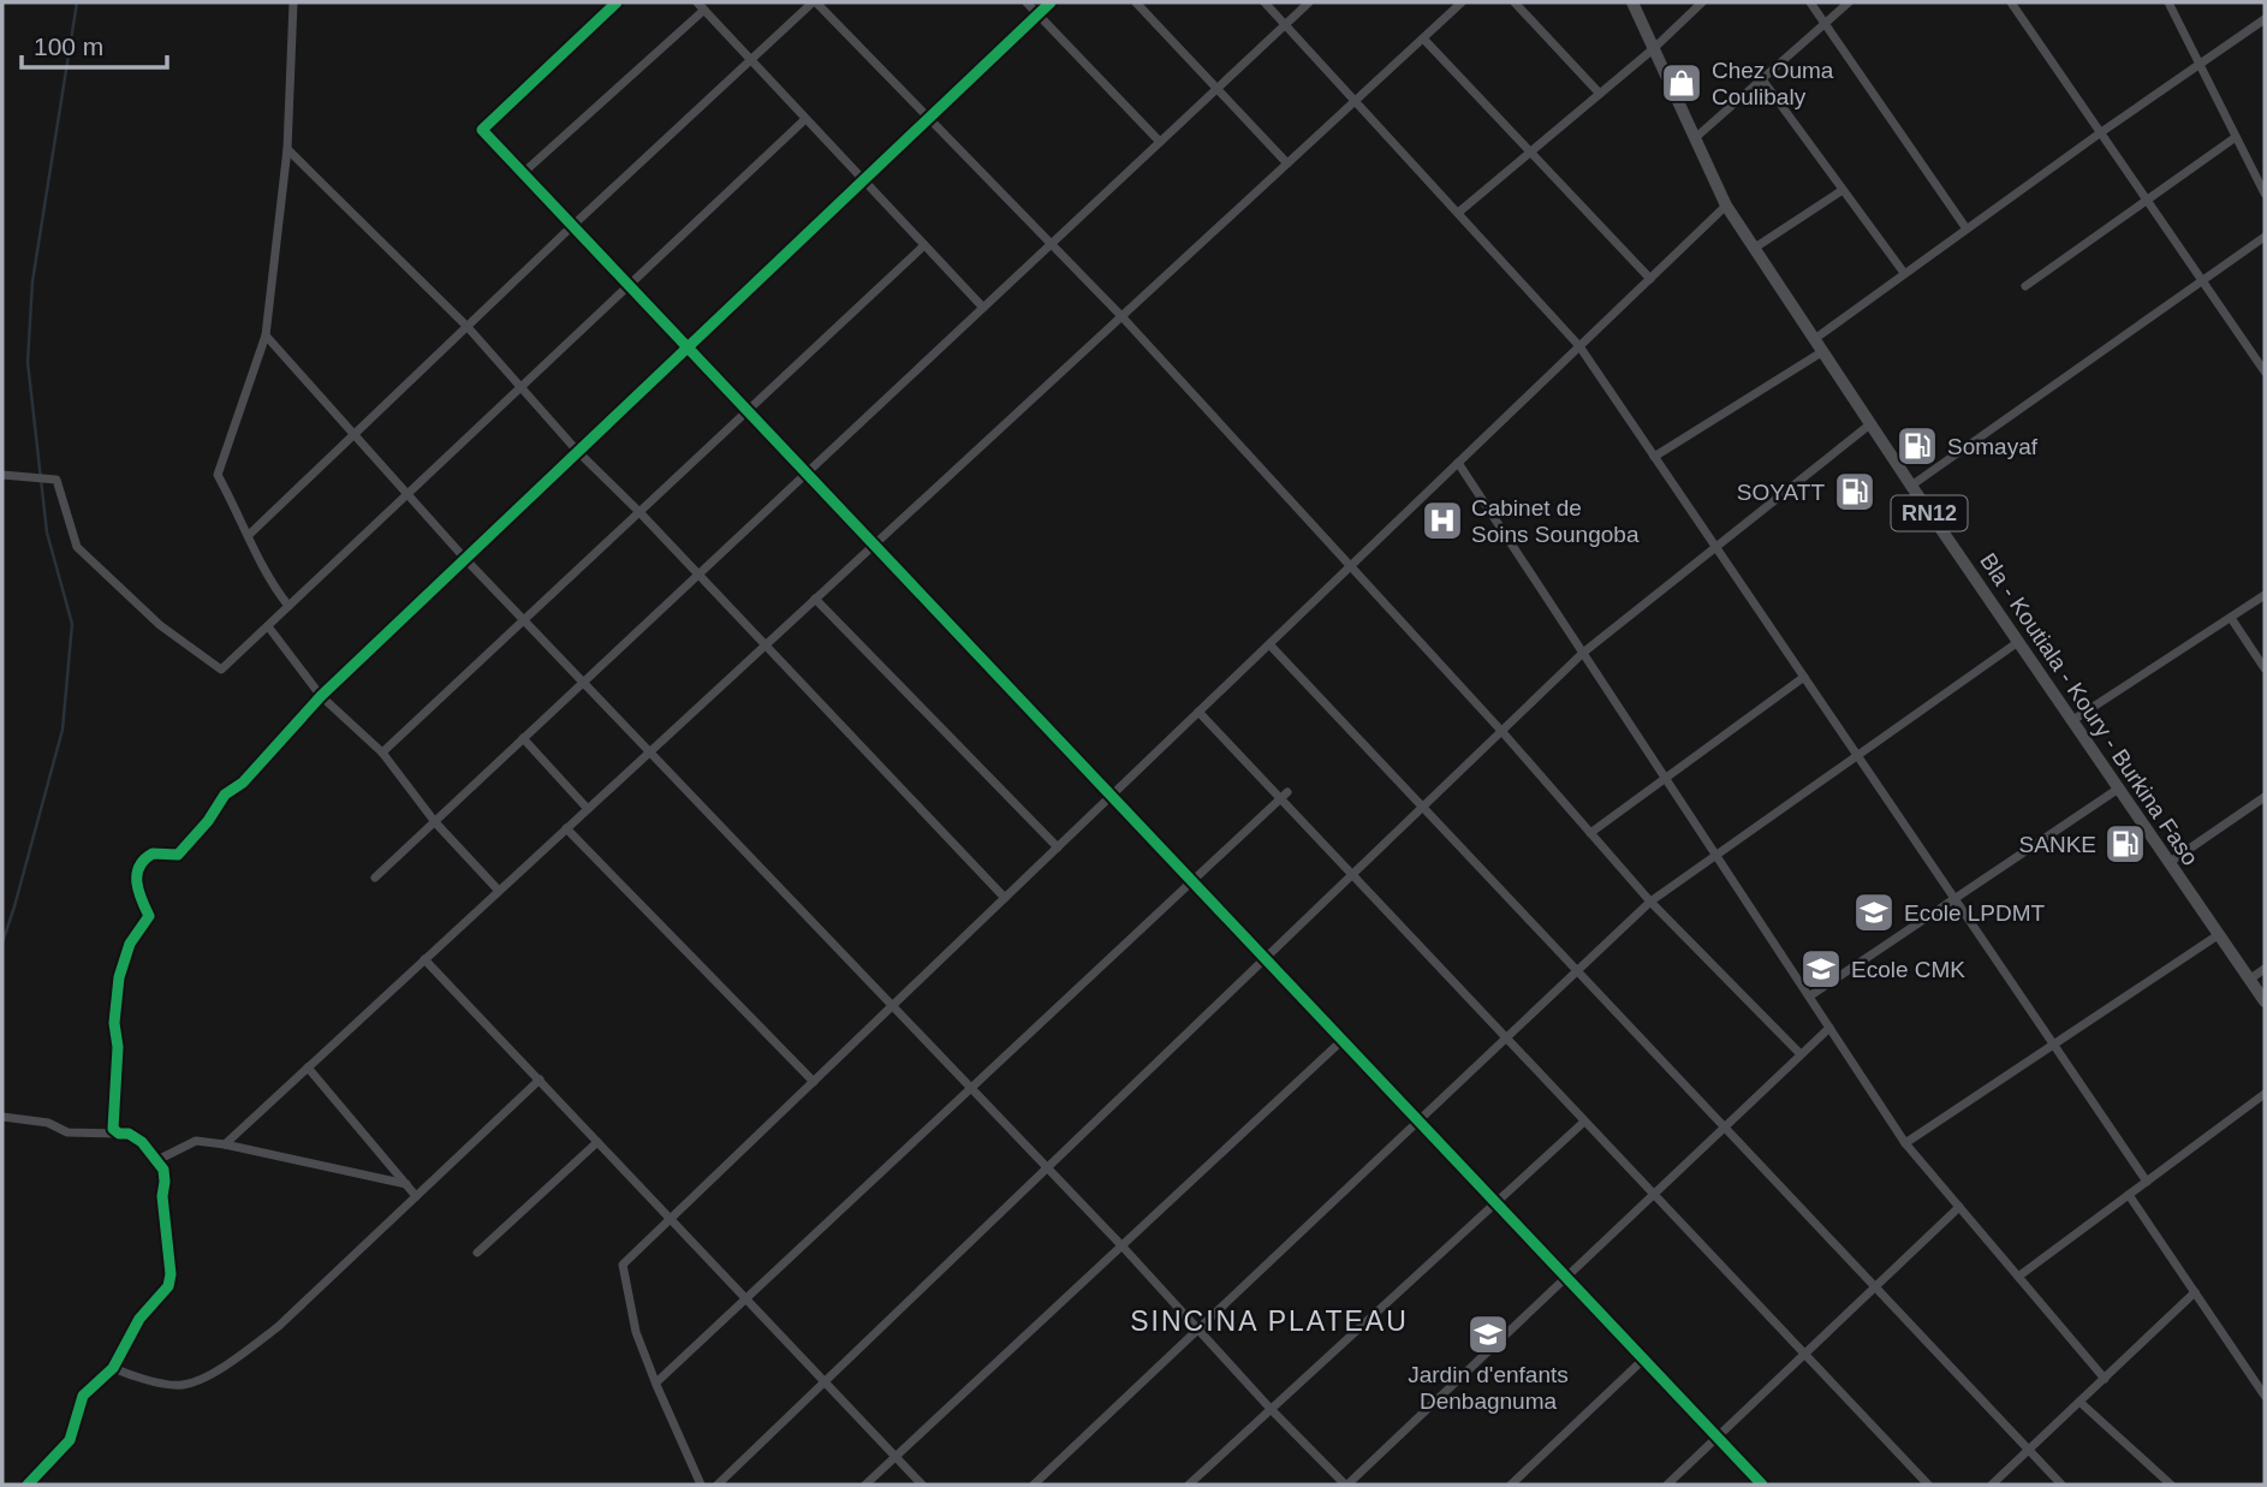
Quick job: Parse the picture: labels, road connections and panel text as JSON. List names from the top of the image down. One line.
{"streets":{"main road":["RN12","Bla - Koutiala - Koury - Burkina Faso"]},"districts":["SINCINA PLATEAU"],"places":{"shop":["Chez Ouma Coulibaly"],"fuel station":["Somayaf","SOYATT","SANKE"],"hospital":["Cabinet de Soins Soungoba"],"school or university":["Ecole LPDMT","Ecole CMK","Jardin d'enfants Denbagnuma"]},"scale_bar":"100 m"}
